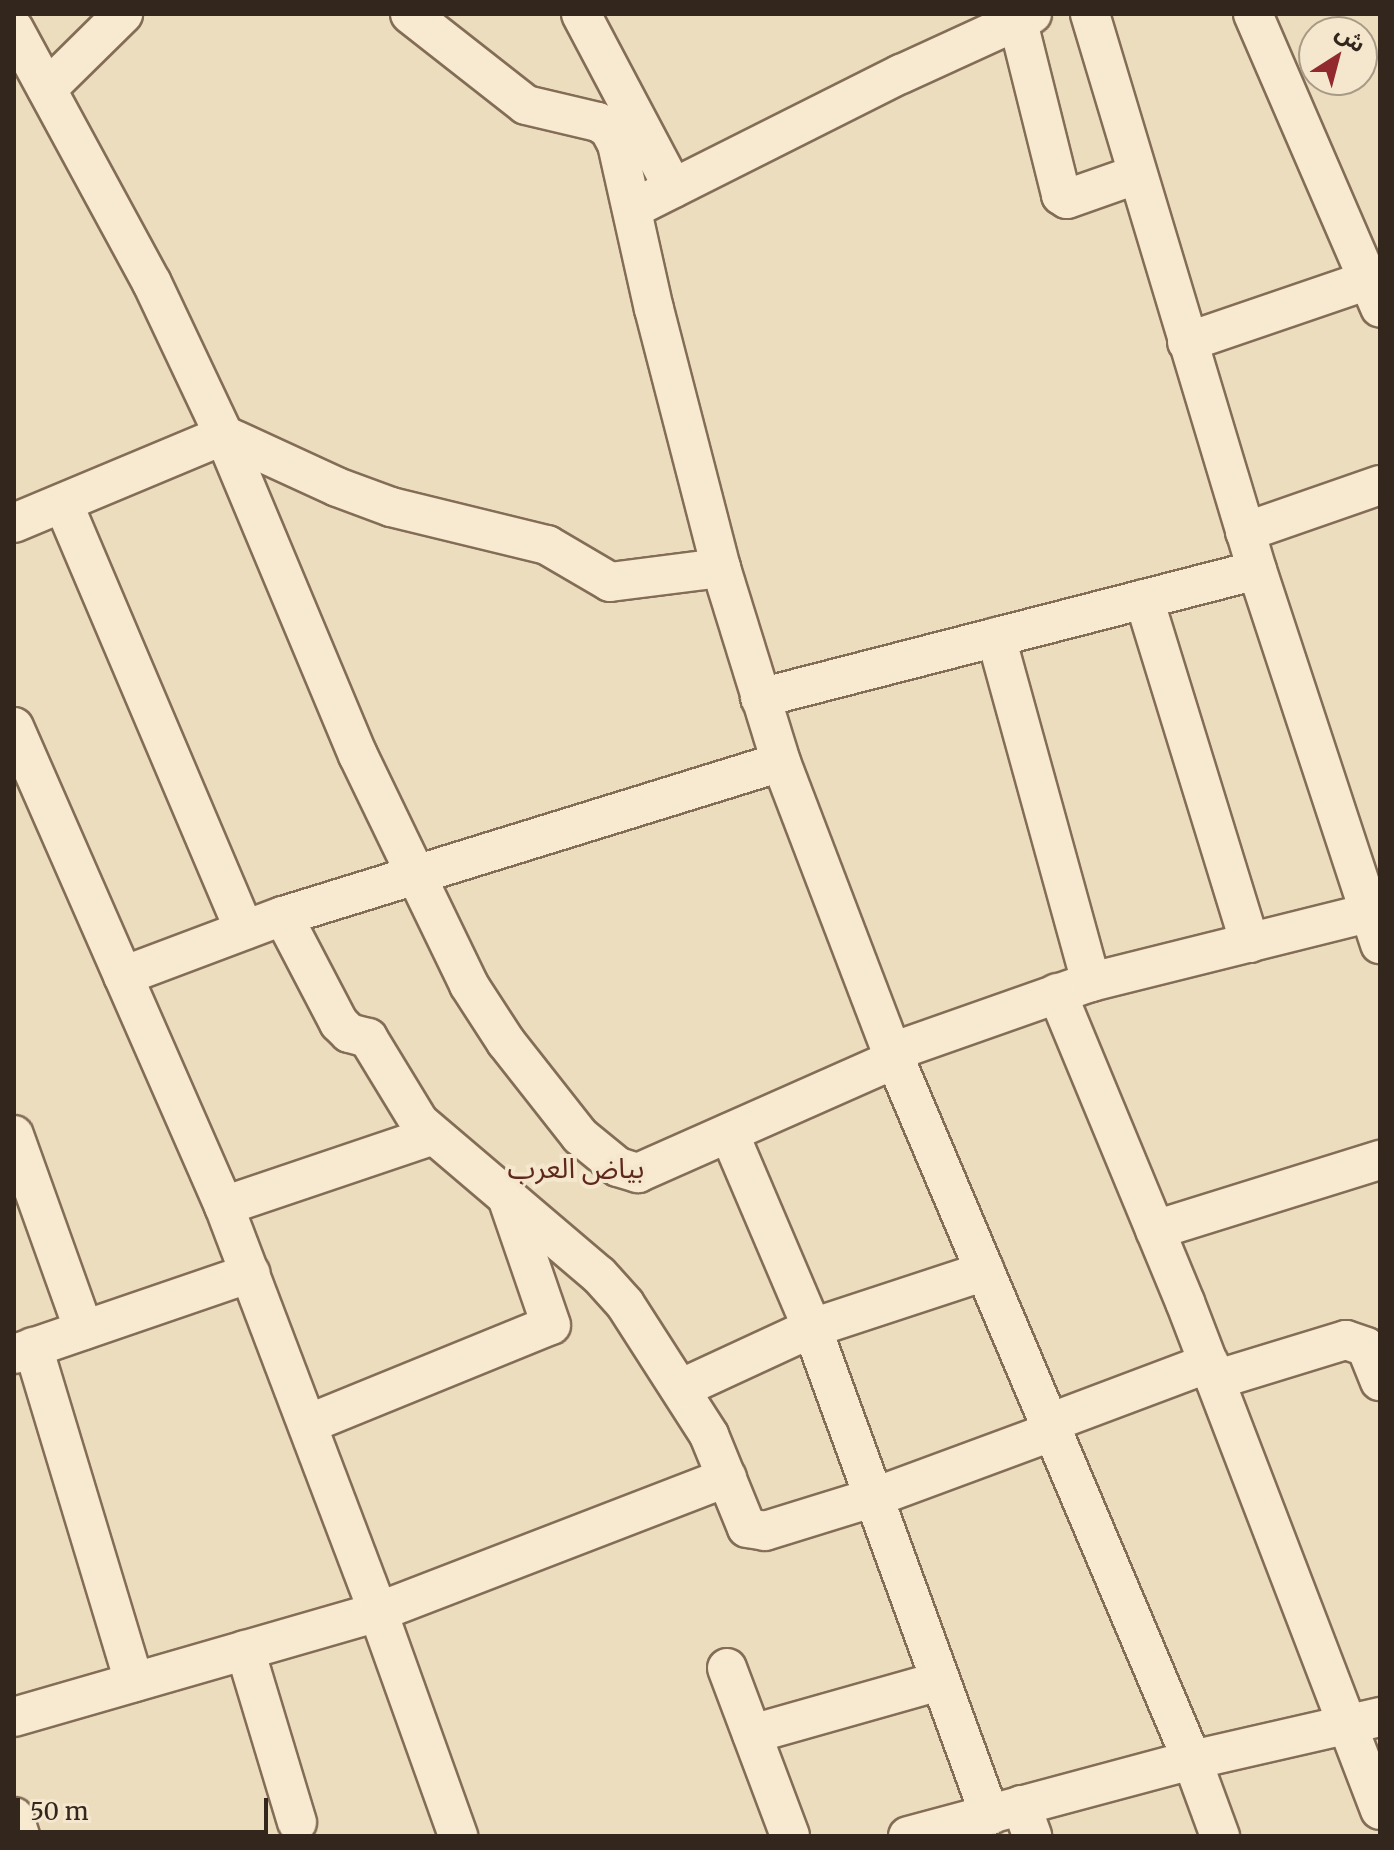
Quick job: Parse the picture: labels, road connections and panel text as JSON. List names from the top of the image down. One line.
{"districts":["بياض العرب"],"scale_bar":"50 m","north":"top right"}
